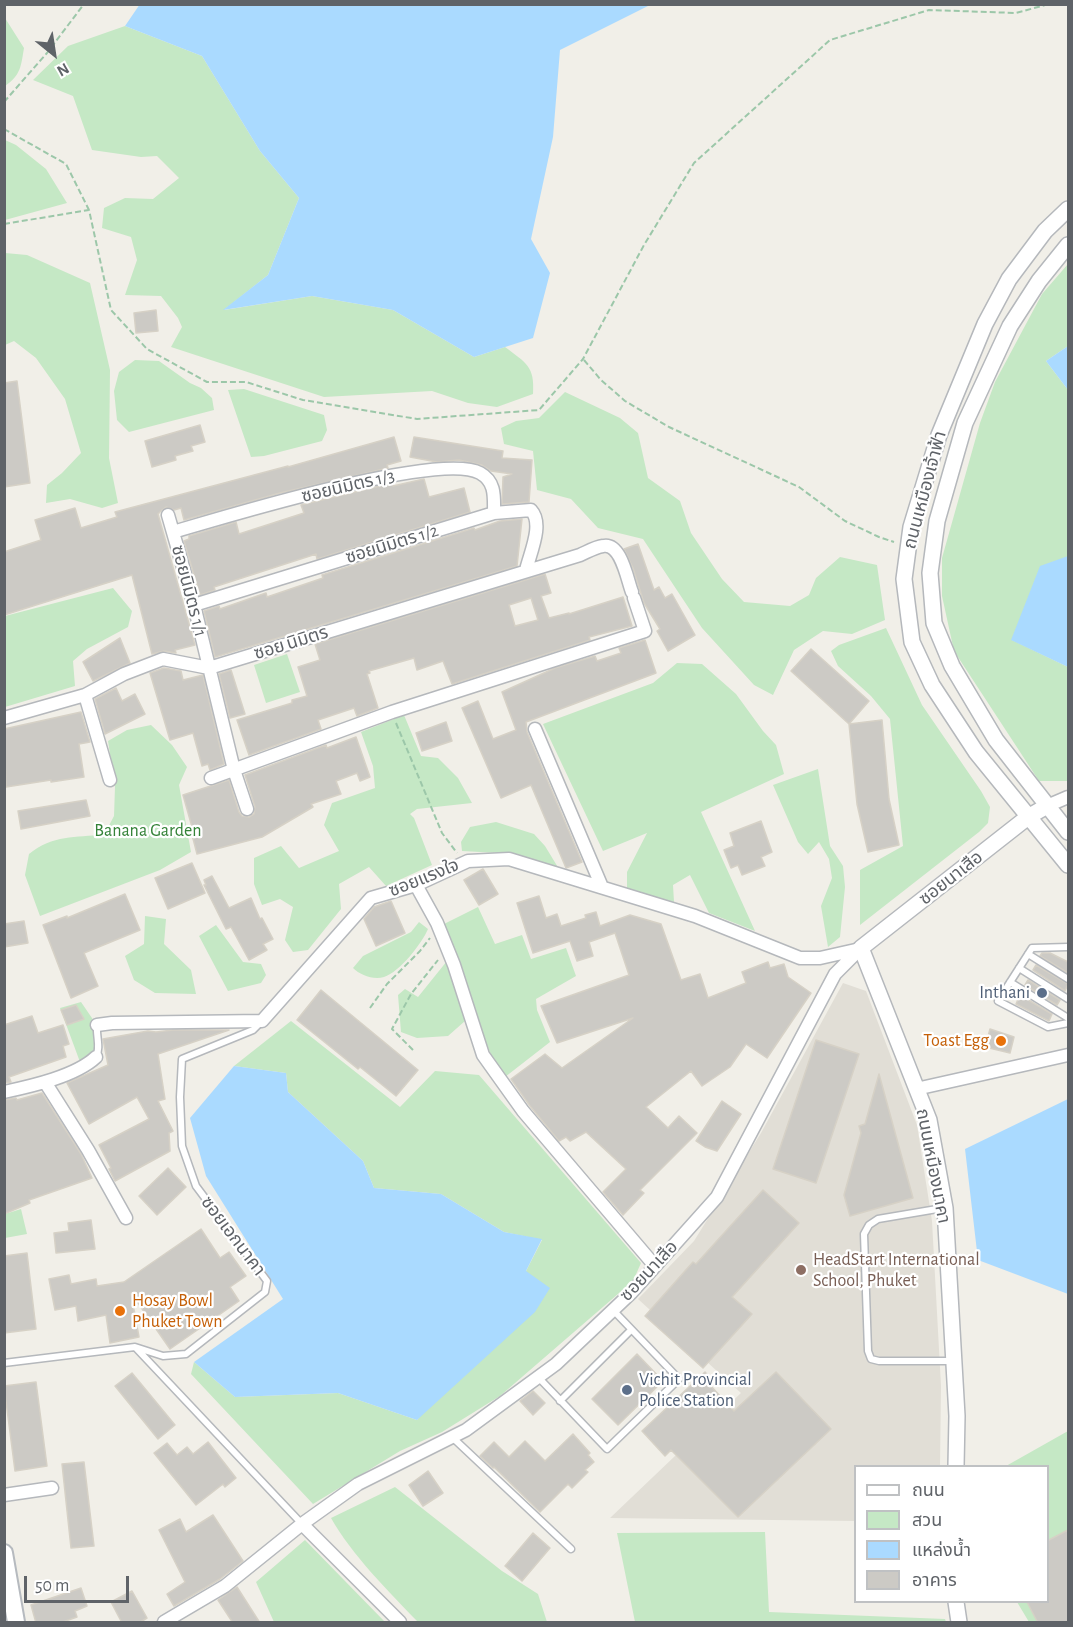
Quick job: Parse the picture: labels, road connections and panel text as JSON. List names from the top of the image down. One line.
{"streets":{"street":["ซอยนิมิตร 1/3","ถนนเหมืองเจ้าฟ้า","ซอยนิมิตร 1/2","ซอยนิมิตร 1/1","ซอย นิมิตร","ซอยแรงใจ","ซอยนาเสือ","ถนนเหมืองนาคา"],"lane":["ซอยเอกนาคา"]},"crossings":[["ซอยนิมิตร 1/3","ซอยนิมิตร 1/2"],["ซอยนิมิตร 1/3","ซอยนิมิตร 1/1"],["ถนนเหมืองเจ้าฟ้า","ซอยนาเสือ"],["ซอยนิมิตร 1/2","ซอยนิมิตร 1/1"],["ซอยนิมิตร 1/2","ซอย นิมิตร"],["ซอยนิมิตร 1/1","ซอย นิมิตร"],["ซอยแรงใจ","ซอยนาเสือ"],["ซอยแรงใจ","ถนนเหมืองนาคา"],["ซอยแรงใจ","ซอยเอกนาคา"],["ซอยนาเสือ","ถนนเหมืองนาคา"]],"parks":["Banana Garden"],"places":["Inthani","Toast Egg","HeadStart International School, Phuket","Hosay Bowl Phuket Town","Vichit Provincial Police Station"],"legend":["ถนน","สวน","แหล่งน้ำ","อาคาร"],"scale_bar":"50 m","north":"bottom right"}
